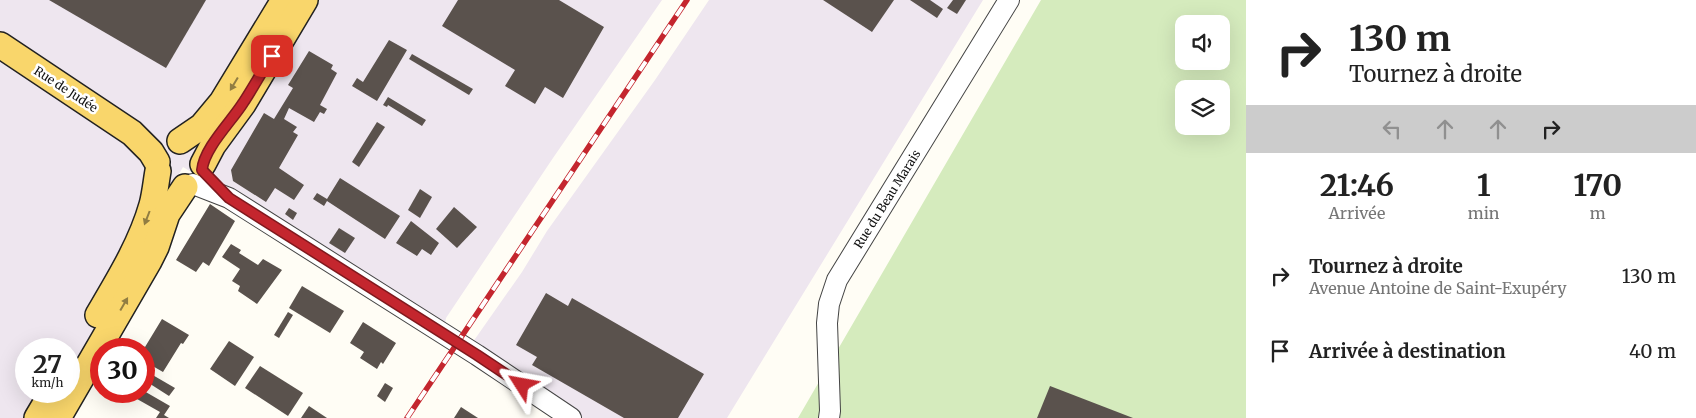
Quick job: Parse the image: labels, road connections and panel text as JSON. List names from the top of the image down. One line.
{"streets":{"main road":["Rue de Judée"],"street":["Rue du Beau Marais"]},"page":{"turn":["130 m","Tournez à droite"],"eta":["21:46","Arrivée","1","min","170","m"],"list":[{"name":"Tournez à droite","note":"Avenue Antoine de Saint-Exupéry","value":"130 m"},{"name":"Arrivée à destination","value":"40 m"}],"speed":"27 km/h","limit":"30"}}
